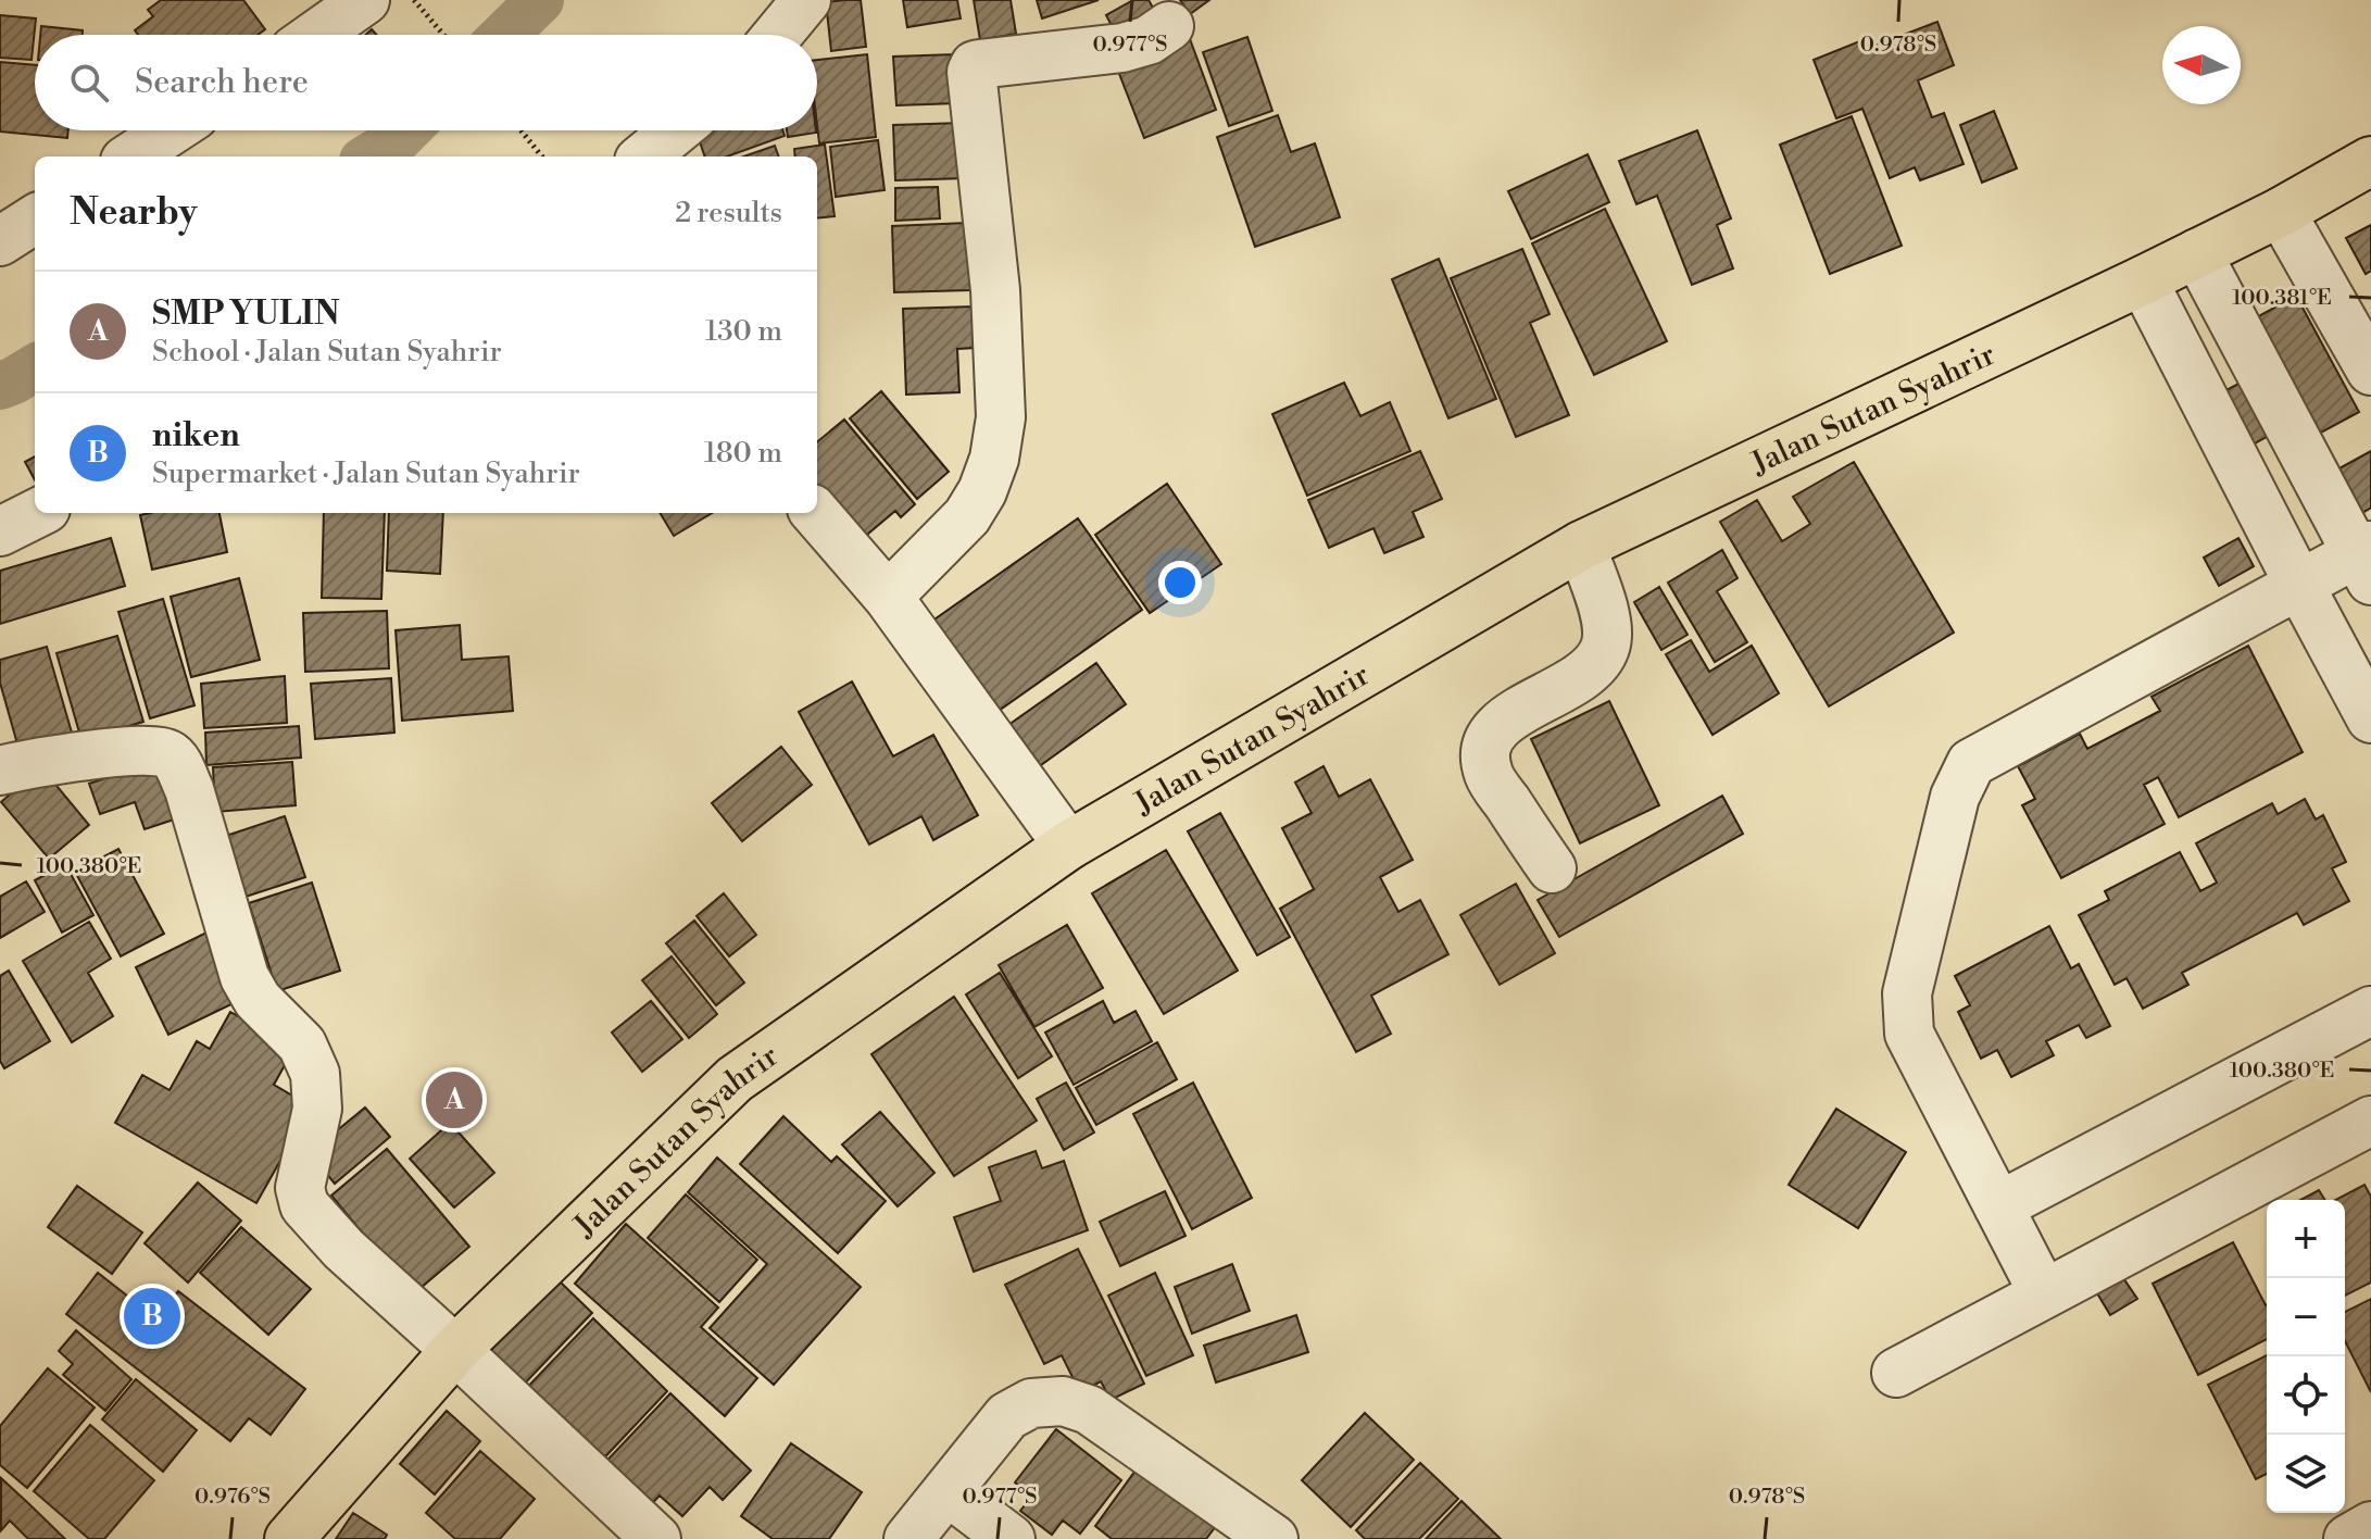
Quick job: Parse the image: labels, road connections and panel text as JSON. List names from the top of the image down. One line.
{"streets":{"main road":["Jalan Sutan Syahrir"]},"north":"left","page":{"search":"Search here","heading":["Nearby","2 results"],"list":[{"mark":"A","name":"SMP YULIN","note":"School · Jalan Sutan Syahrir","value":"130 m"},{"mark":"B","name":"niken","note":"Supermarket · Jalan Sutan Syahrir","value":"180 m"}],"pins":["A","B"],"map_buttons":["+","−"]},"coordinates":["0.977°S","0.978°S","100.381°E","100.380°E","0.976°S"]}
